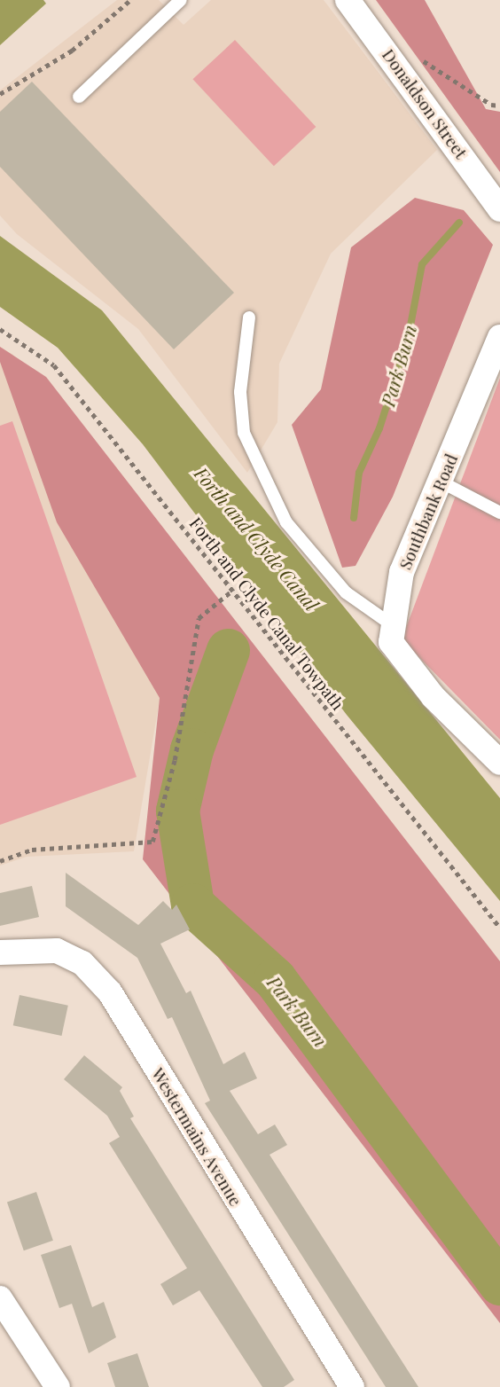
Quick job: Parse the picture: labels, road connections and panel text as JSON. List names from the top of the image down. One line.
{"streets":{"street":["Donaldson Street","Southbank Road","Westermains Avenue"],"path":["Forth and Clyde Canal Towpath"]},"water":["Park Burn","Forth and Clyde Canal"]}
